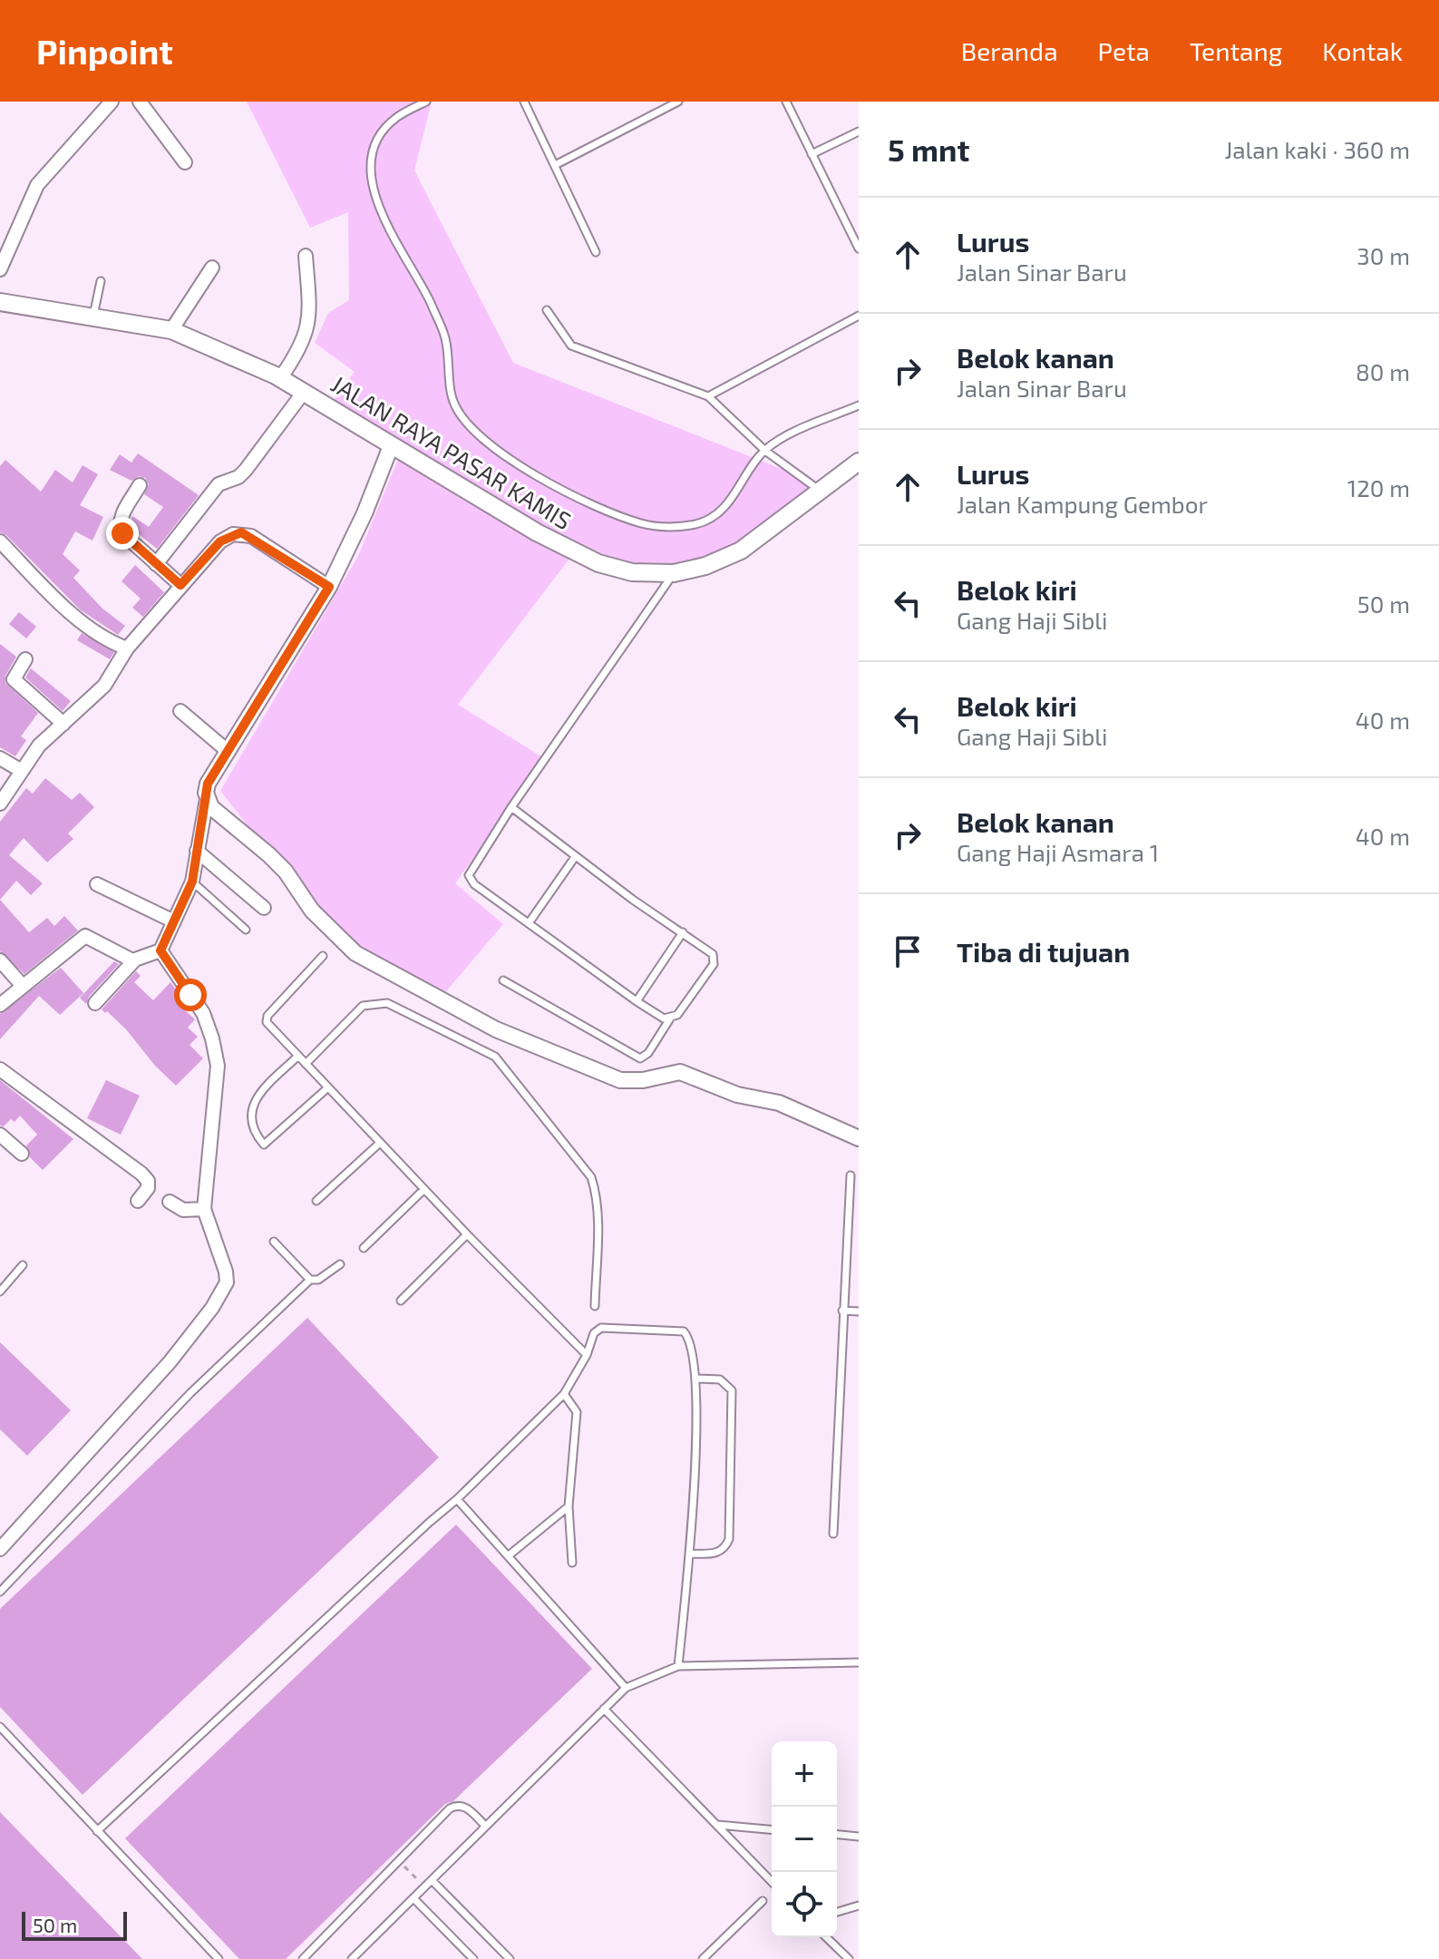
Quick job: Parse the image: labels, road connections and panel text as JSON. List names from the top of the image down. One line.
{"streets":{"main road":["JALAN RAYA PASAR KAMIS"]},"scale_bar":"50 m","page":{"header":"Pinpoint","nav":["Beranda","Peta","Tentang","Kontak"],"heading":["5 mnt","Jalan kaki · 360 m"],"list":[["Lurus","Jalan Sinar Baru","30 m"],["Belok kanan","Jalan Sinar Baru","80 m"],["Lurus","Jalan Kampung Gembor","120 m"],["Belok kiri","Gang Haji Sibli","50 m"],["Belok kiri","Gang Haji Sibli","40 m"],["Belok kanan","Gang Haji Asmara 1","40 m"],"Tiba di tujuan"],"map_buttons":["+","−"],"scale":"50 m"}}
